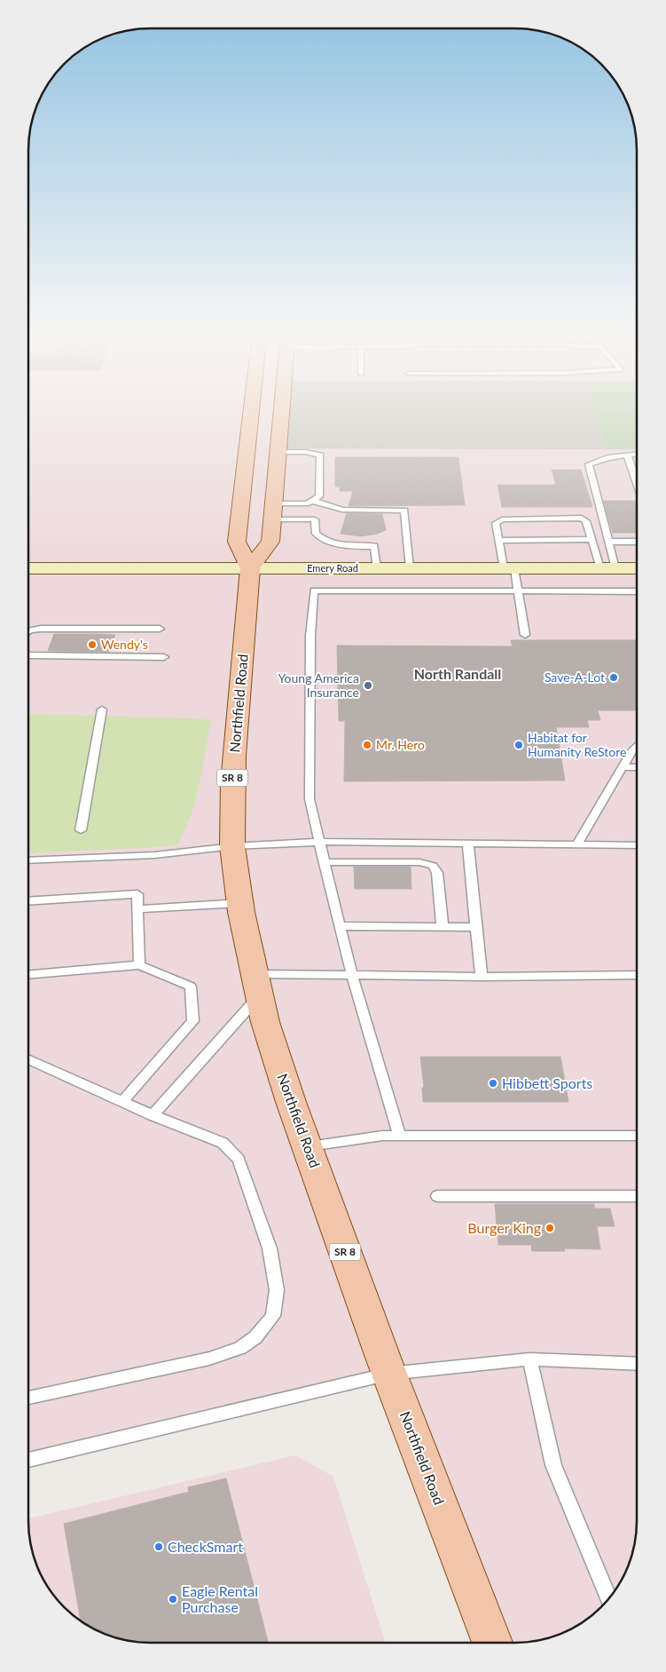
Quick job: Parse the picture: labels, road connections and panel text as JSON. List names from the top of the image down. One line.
{"streets":{"main road":["Emery Road","Northfield Road","SR 8"]},"crossings":[["Emery Road","Northfield Road"]],"districts":["North Randall"],"places":["Wendy's","Save-A-Lot","Young America Insurance","Mr. Hero","Habitat for Humanity ReStore","Hibbett Sports","Burger King","CheckSmart","Eagle Rental Purchase"]}
